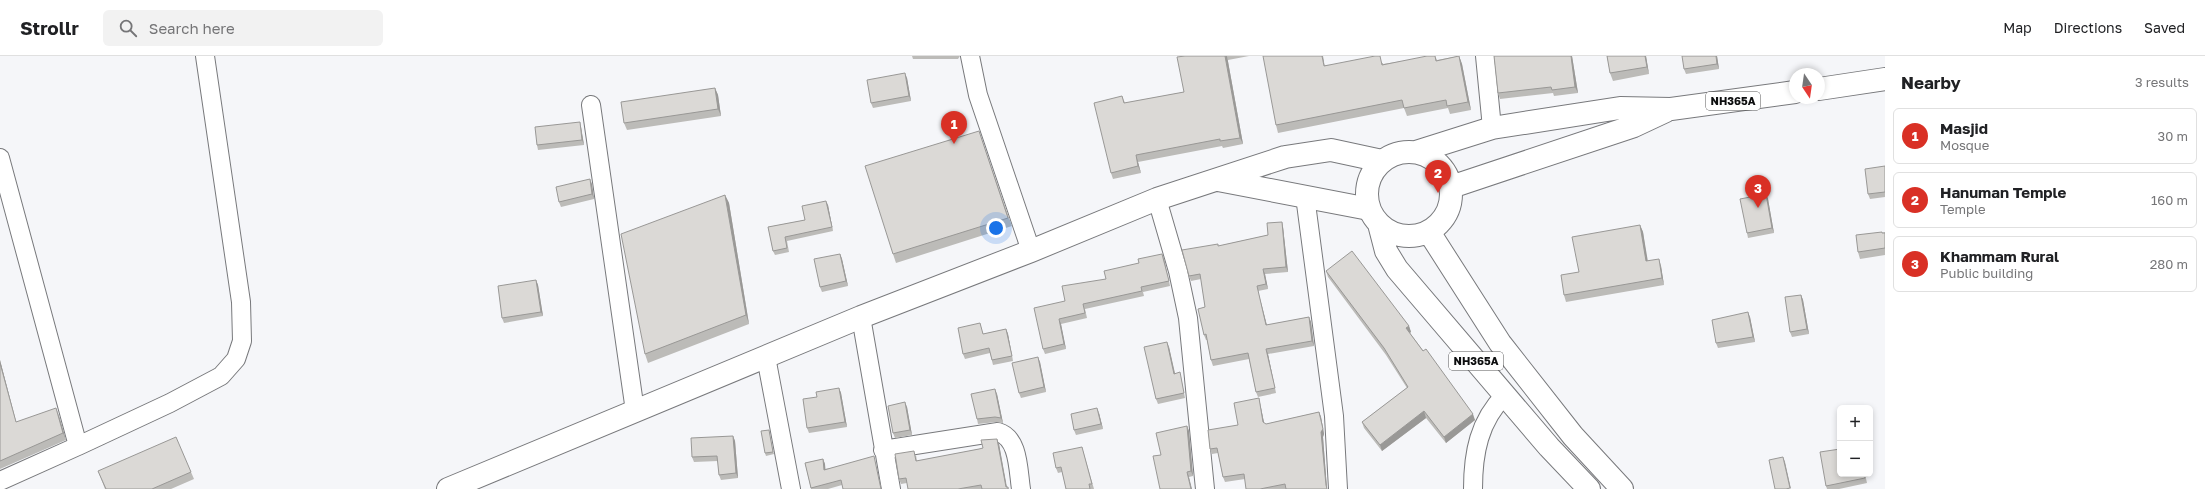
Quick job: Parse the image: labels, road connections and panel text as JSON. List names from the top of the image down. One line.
{"streets":{"main road":["NH365A"]},"north":"bottom","page":{"header":"Strollr","search":"Search here","nav":["Map","Directions","Saved"],"heading":["Nearby","3 results"],"list":[{"mark":"1","name":"Masjid","note":"Mosque","value":"30 m"},{"mark":"2","name":"Hanuman Temple","note":"Temple","value":"160 m"},{"mark":"3","name":"Khammam Rural","note":"Public building","value":"280 m"}],"pins":["1","2","3"],"map_buttons":["+","−"]}}
